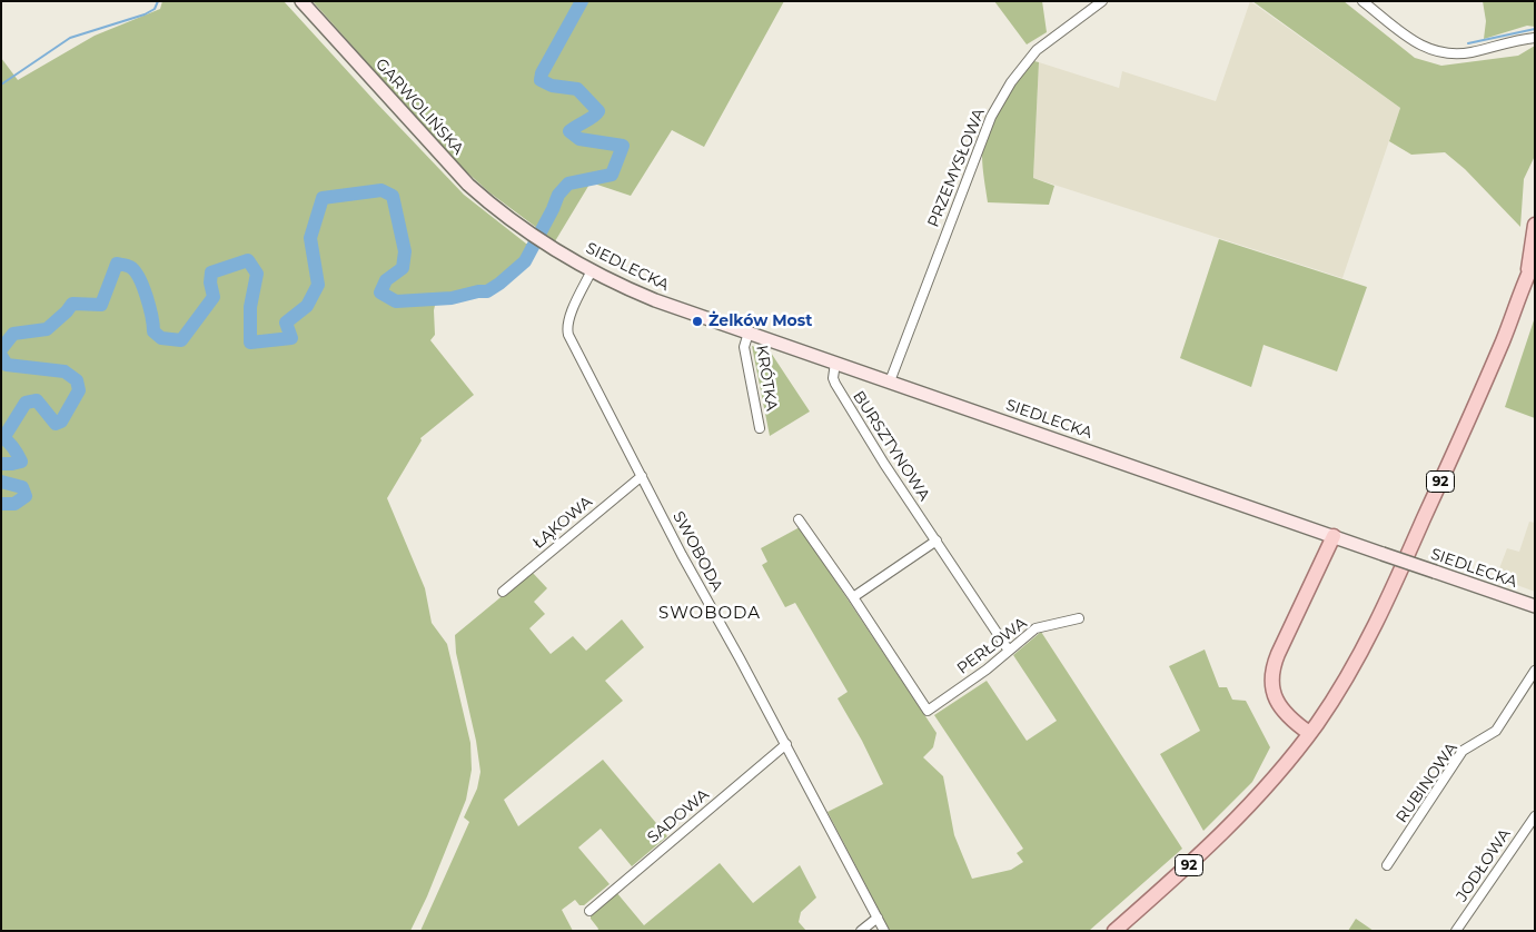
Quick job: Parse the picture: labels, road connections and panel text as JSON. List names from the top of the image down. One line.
{"streets":{"main road":["GARWOLIŃSKA","SIEDLECKA","92"],"street":["PRZEMYSŁOWA","KRÓTKA","BURSZTYNOWA","ŁĄKOWA","SWOBODA","PERŁOWA","RUBINOWA","SADOWA","JODŁOWA"]},"crossings":[["GARWOLIŃSKA","SIEDLECKA"],["PRZEMYSŁOWA","SIEDLECKA"],["SIEDLECKA","KRÓTKA"],["SIEDLECKA","BURSZTYNOWA"],["SIEDLECKA","SWOBODA"],["BURSZTYNOWA","PERŁOWA"],["ŁĄKOWA","SWOBODA"],["SWOBODA","SADOWA"]],"districts":["SWOBODA"],"places":["Żelków Most"]}
